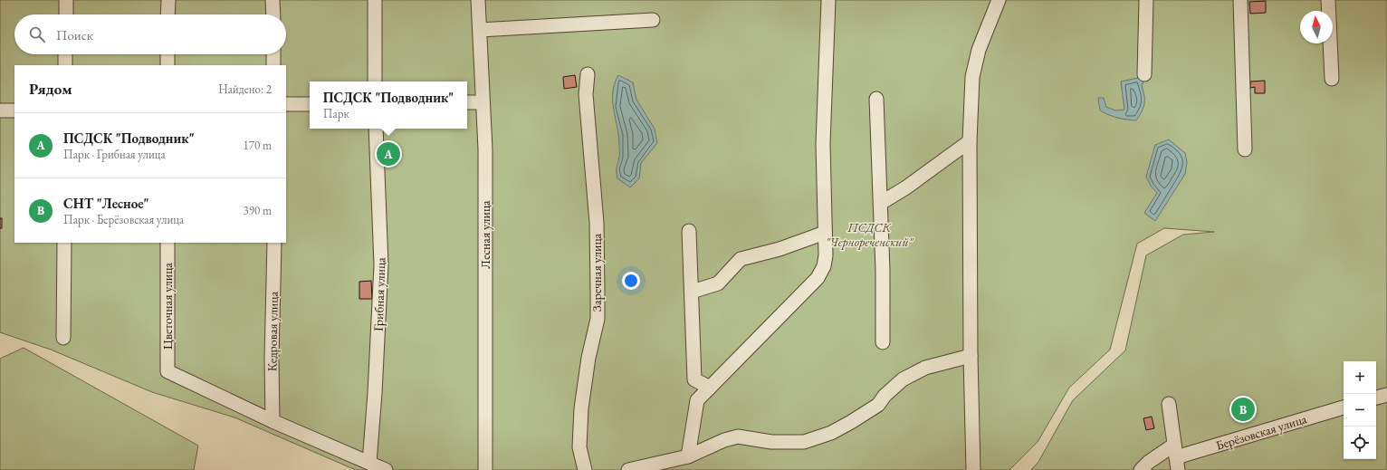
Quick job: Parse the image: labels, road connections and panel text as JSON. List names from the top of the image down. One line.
{"streets":{"street":["Лесная улица","Заречная улица","Грибная улица","Цветочная улица","Кедровая улица","Берёзовская улица"]},"crossings":[["Цветочная улица","Кедровая улица"]],"parks":["ПСДСК \"Чернореченский\""],"north":"top","page":{"search":"Поиск","heading":["Рядом","Найдено: 2"],"popup":["ПСДСК \"Подводник\"","Парк"],"list":[{"mark":"A","name":"ПСДСК \"Подводник\"","note":"Парк · Грибная улица","value":"170 m"},{"mark":"B","name":"СНТ \"Лесное\"","note":"Парк · Берёзовская улица","value":"390 m"}],"pins":["A","B"],"map_buttons":["+","−"]}}
